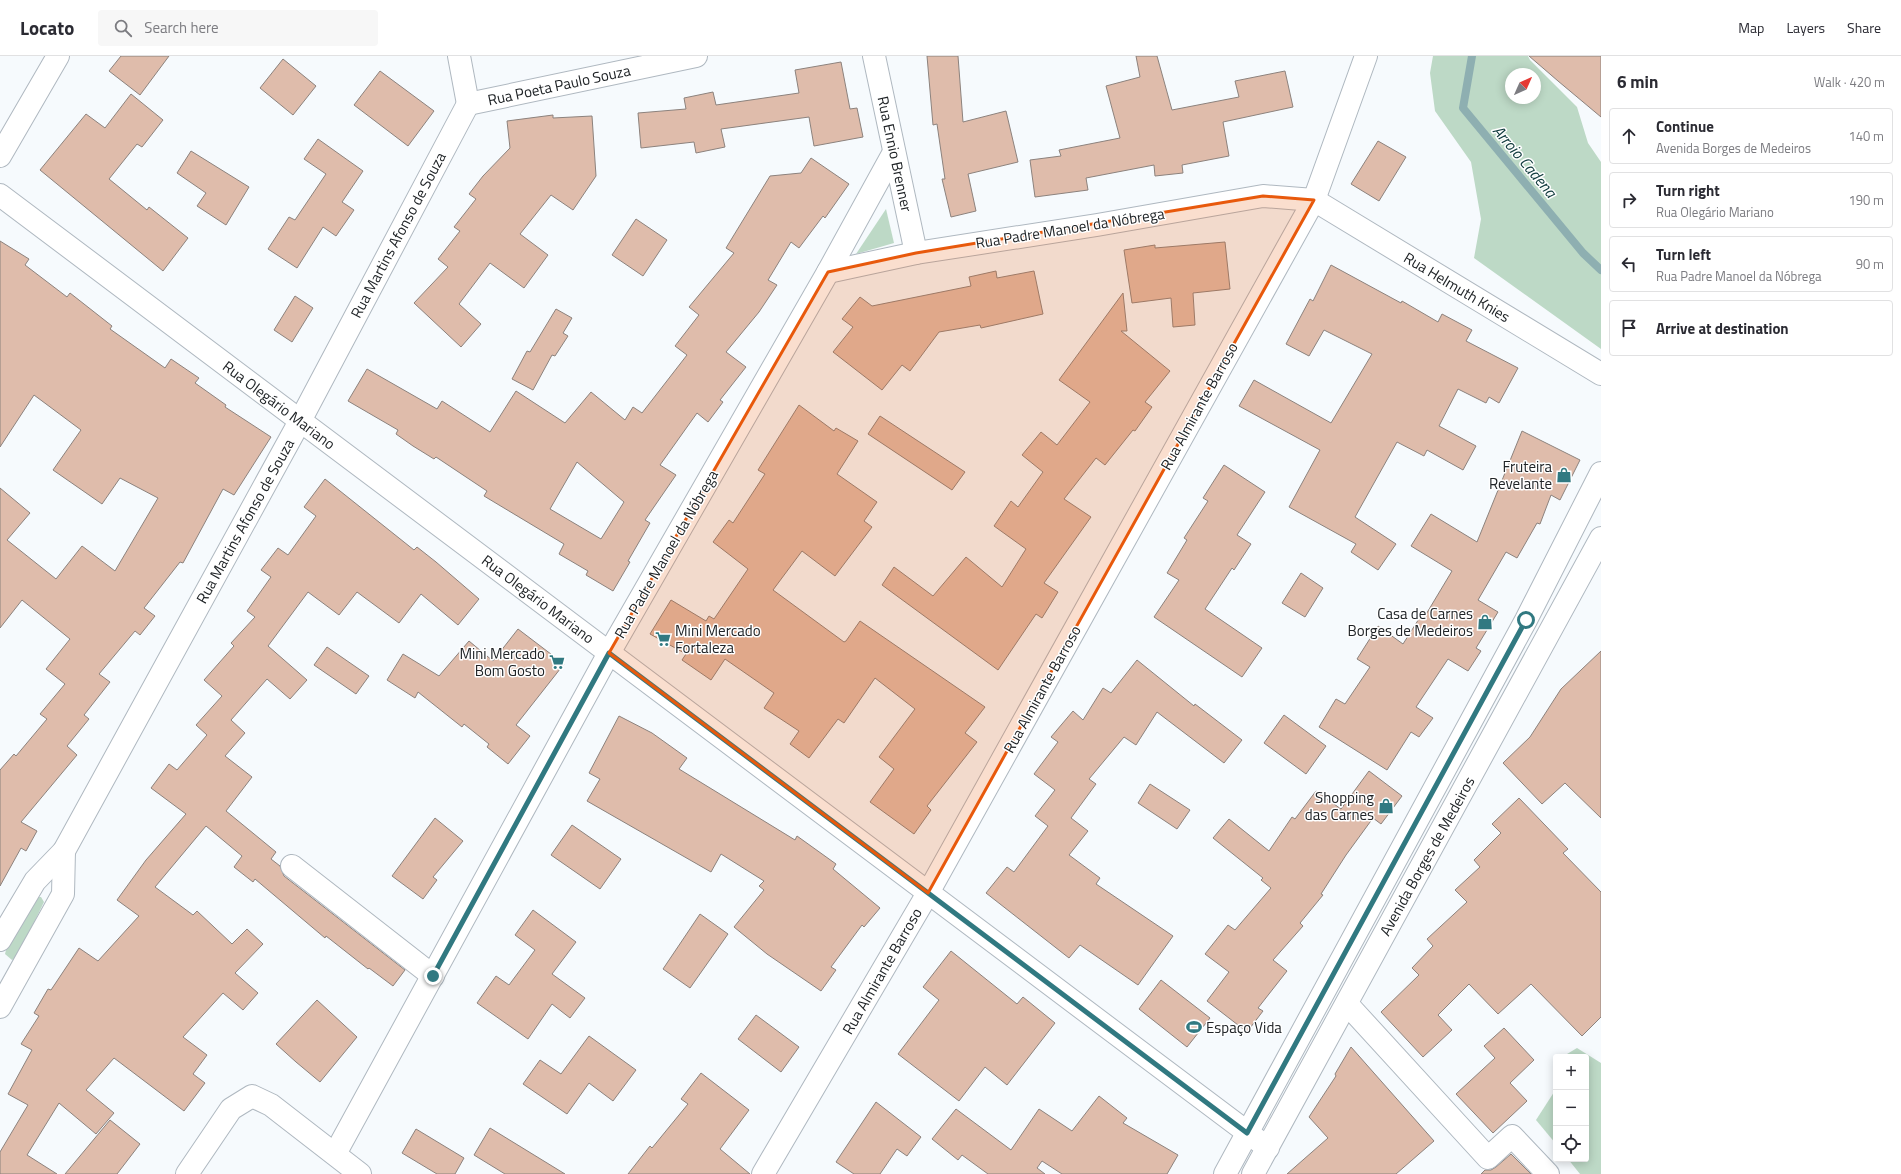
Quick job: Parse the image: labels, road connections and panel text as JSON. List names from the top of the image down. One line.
{"streets":{"street":["Rua Poeta Paulo Souza","Rua Ennio Brenner","Rua Padre Manoel da Nóbrega","Rua Martins Afonso de Souza","Rua Helmuth Knies","Rua Olegário Mariano","Rua Almirante Barroso","Avenida Borges de Medeiros"]},"crossings":[["Rua Poeta Paulo Souza","Rua Martins Afonso de Souza"],["Rua Ennio Brenner","Rua Padre Manoel da Nóbrega"],["Rua Padre Manoel da Nóbrega","Rua Helmuth Knies"],["Rua Padre Manoel da Nóbrega","Rua Olegário Mariano"],["Rua Padre Manoel da Nóbrega","Rua Almirante Barroso"],["Rua Martins Afonso de Souza","Rua Olegário Mariano"],["Rua Helmuth Knies","Rua Almirante Barroso"],["Rua Olegário Mariano","Rua Almirante Barroso"],["Rua Olegário Mariano","Avenida Borges de Medeiros"]],"water":["Arroio Cadena"],"places":{"shop":["Fruteira Revelante","Casa de Carnes Borges de Medeiros","Shopping das Carnes"],"supermarket":["Mini Mercado Fortaleza","Mini Mercado Bom Gosto"],"sports":["Espaço Vida"]},"north":"top right","page":{"header":"Locato","search":"Search here","nav":["Map","Layers","Share"],"heading":["6 min","Walk · 420 m"],"list":[["Continue","Avenida Borges de Medeiros","140 m"],["Turn right","Rua Olegário Mariano","190 m"],["Turn left","Rua Padre Manoel da Nóbrega","90 m"],"Arrive at destination"],"map_buttons":["+","−"]}}
